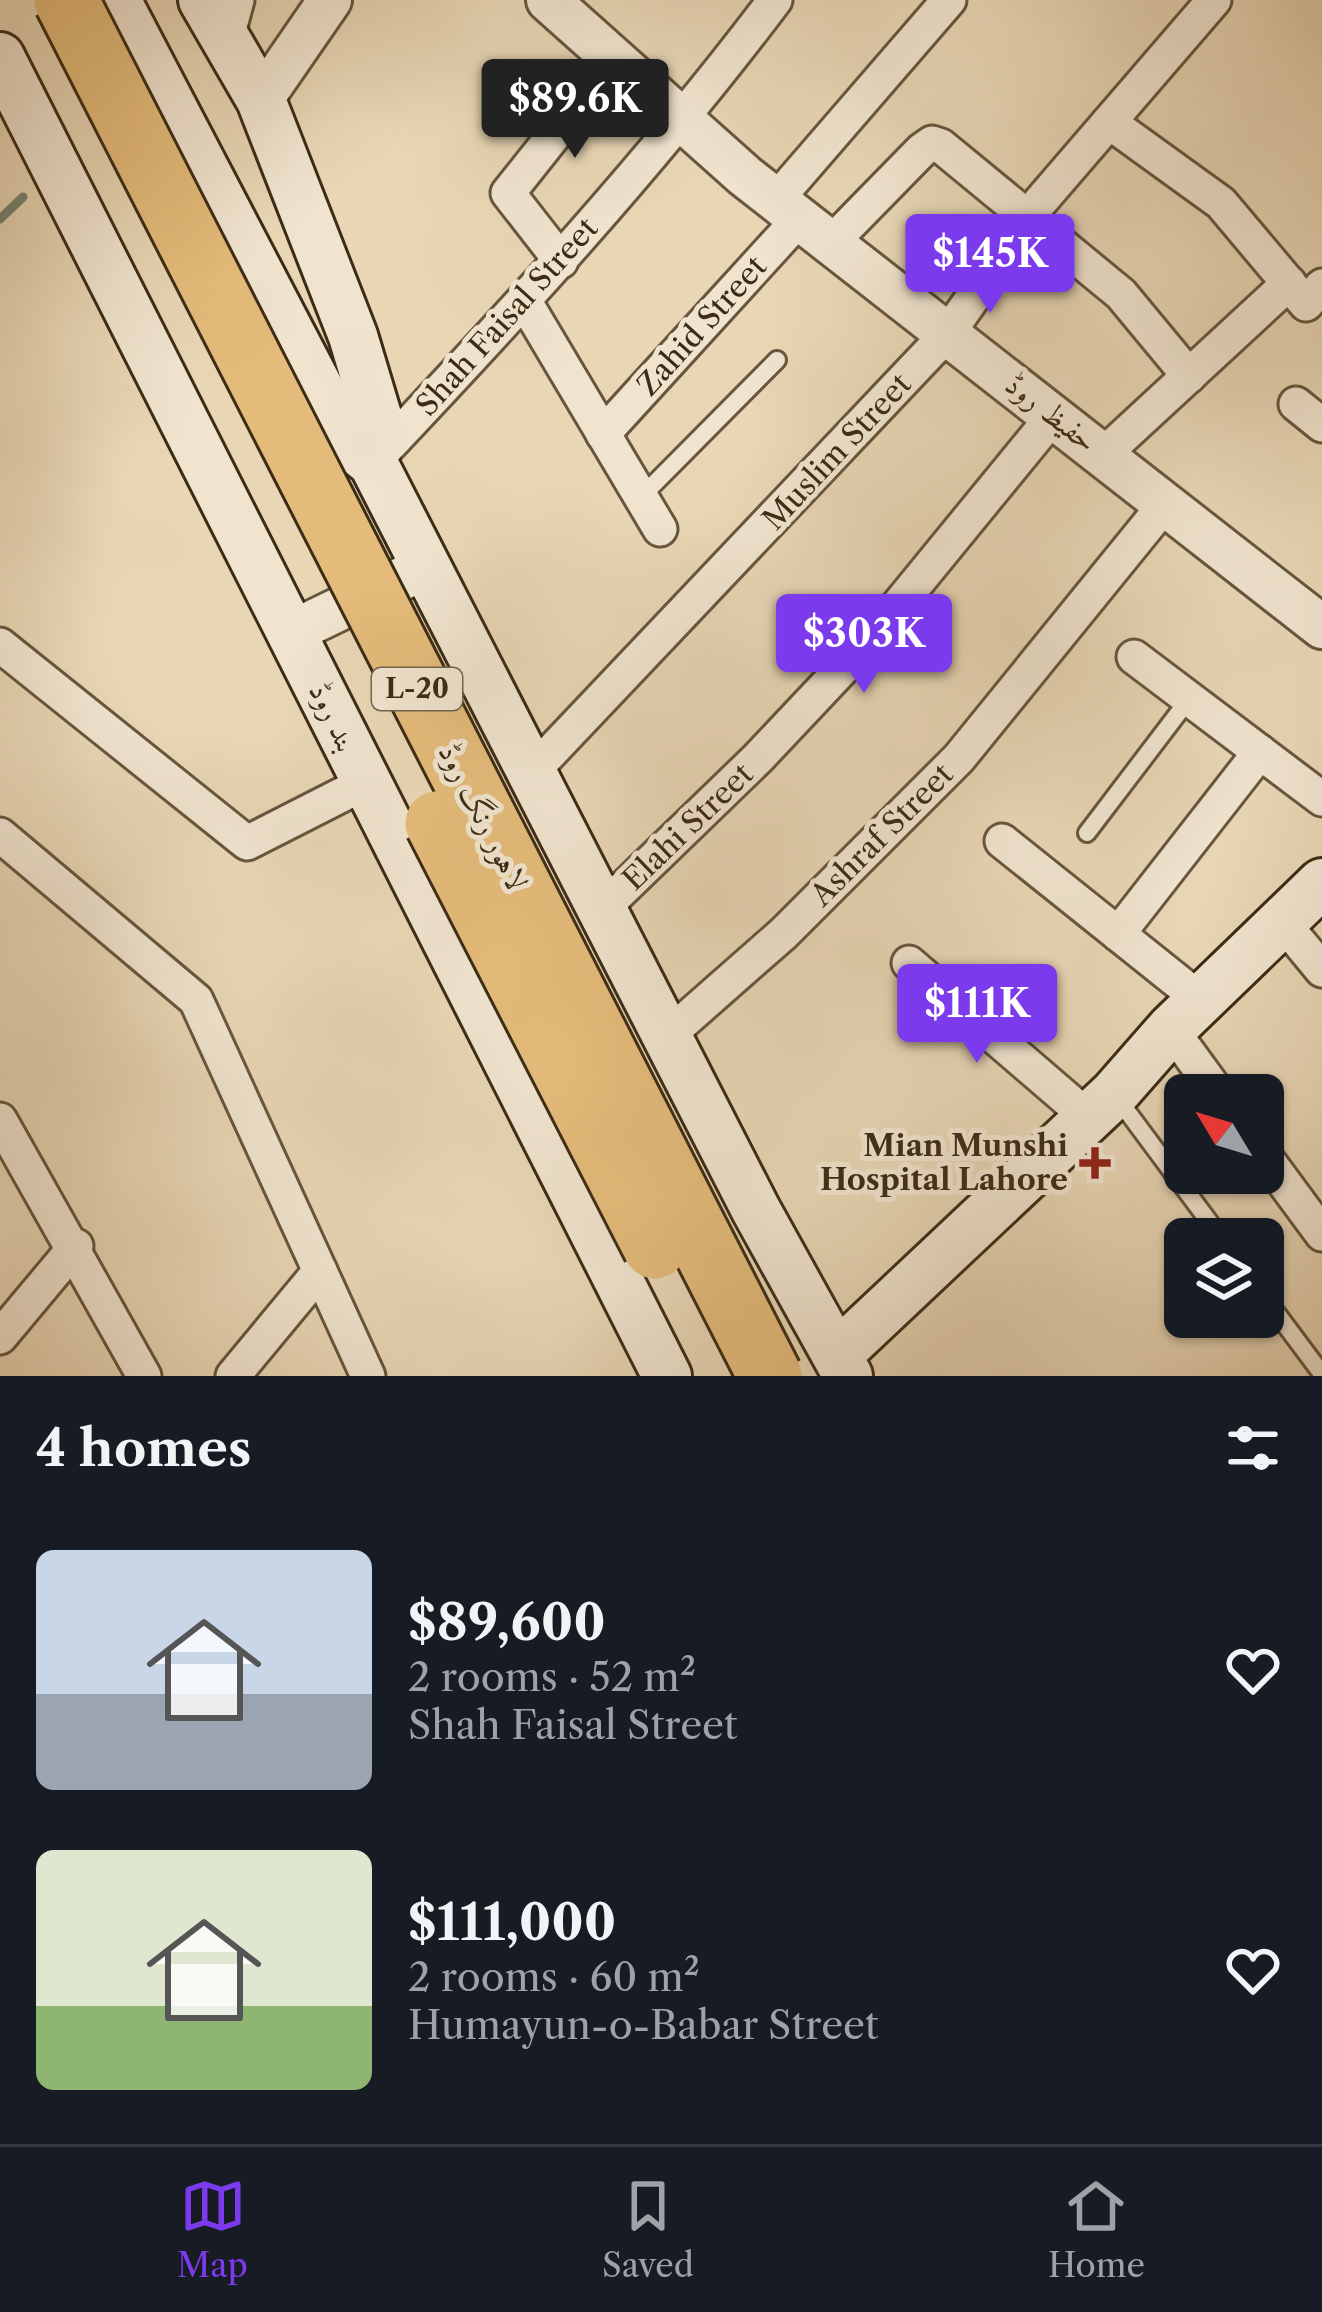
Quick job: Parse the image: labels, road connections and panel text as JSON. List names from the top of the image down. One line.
{"streets":{"highway":["L-20","لاہور رنگ روڈ"],"main road":["بند روڈ"],"street":["Shah Faisal Street","Zahid Street","حفیظ روڈ","Muslim Street","Elahi Street","Ashraf Street"]},"crossings":[["Shah Faisal Street","حفیظ روڈ"],["Zahid Street","حفیظ روڈ"],["حفیظ روڈ","Muslim Street"],["حفیظ روڈ","Elahi Street"],["حفیظ روڈ","Ashraf Street"]],"places":{"health":["Mian Munshi Hospital Lahore"]},"north":"top left","page":{"price":["$89.6K","$145K","$303K","$111K"],"heading":"4 homes","list":[{"name":"$89,600","note":"2 rooms · 52 m² · Shah Faisal Street"},{"name":"$111,000","note":"2 rooms · 60 m² · Humayun-o-Babar Street"}],"tabs":["Map","Saved","Home"]}}
